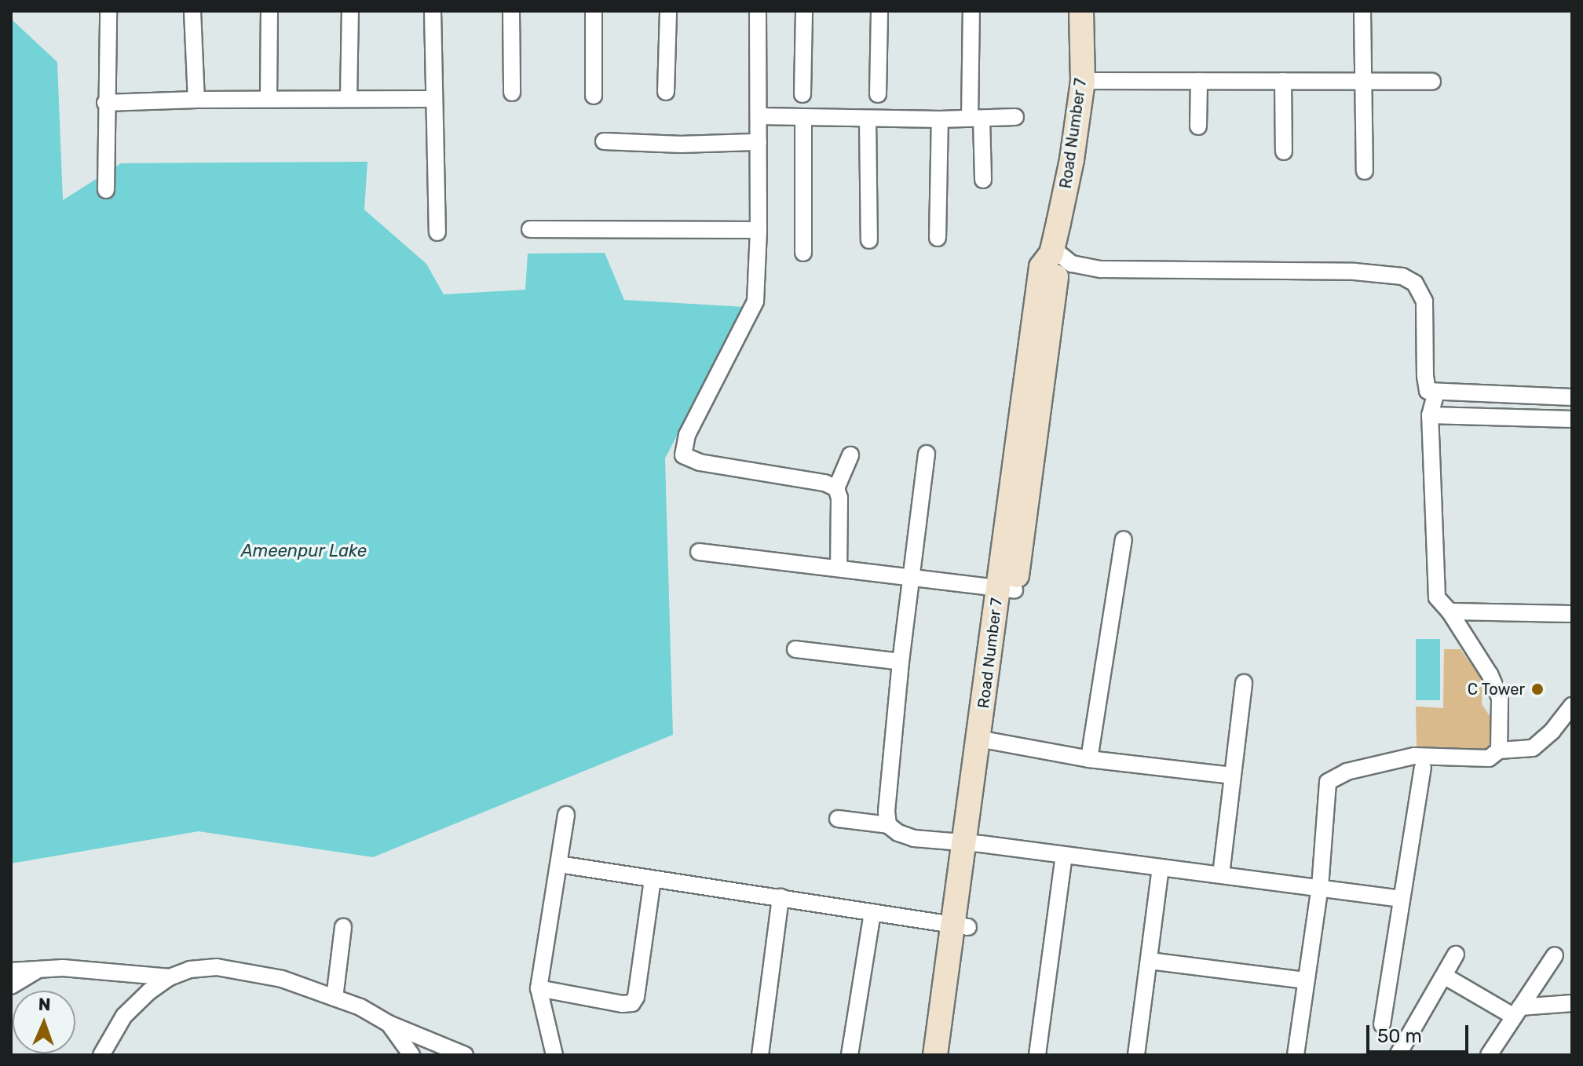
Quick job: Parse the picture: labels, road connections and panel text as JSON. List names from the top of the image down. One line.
{"streets":{"street":["Road Number 7"]},"water":["Ameenpur Lake"],"places":["C Tower"],"scale_bar":"50 m","north":"top"}
